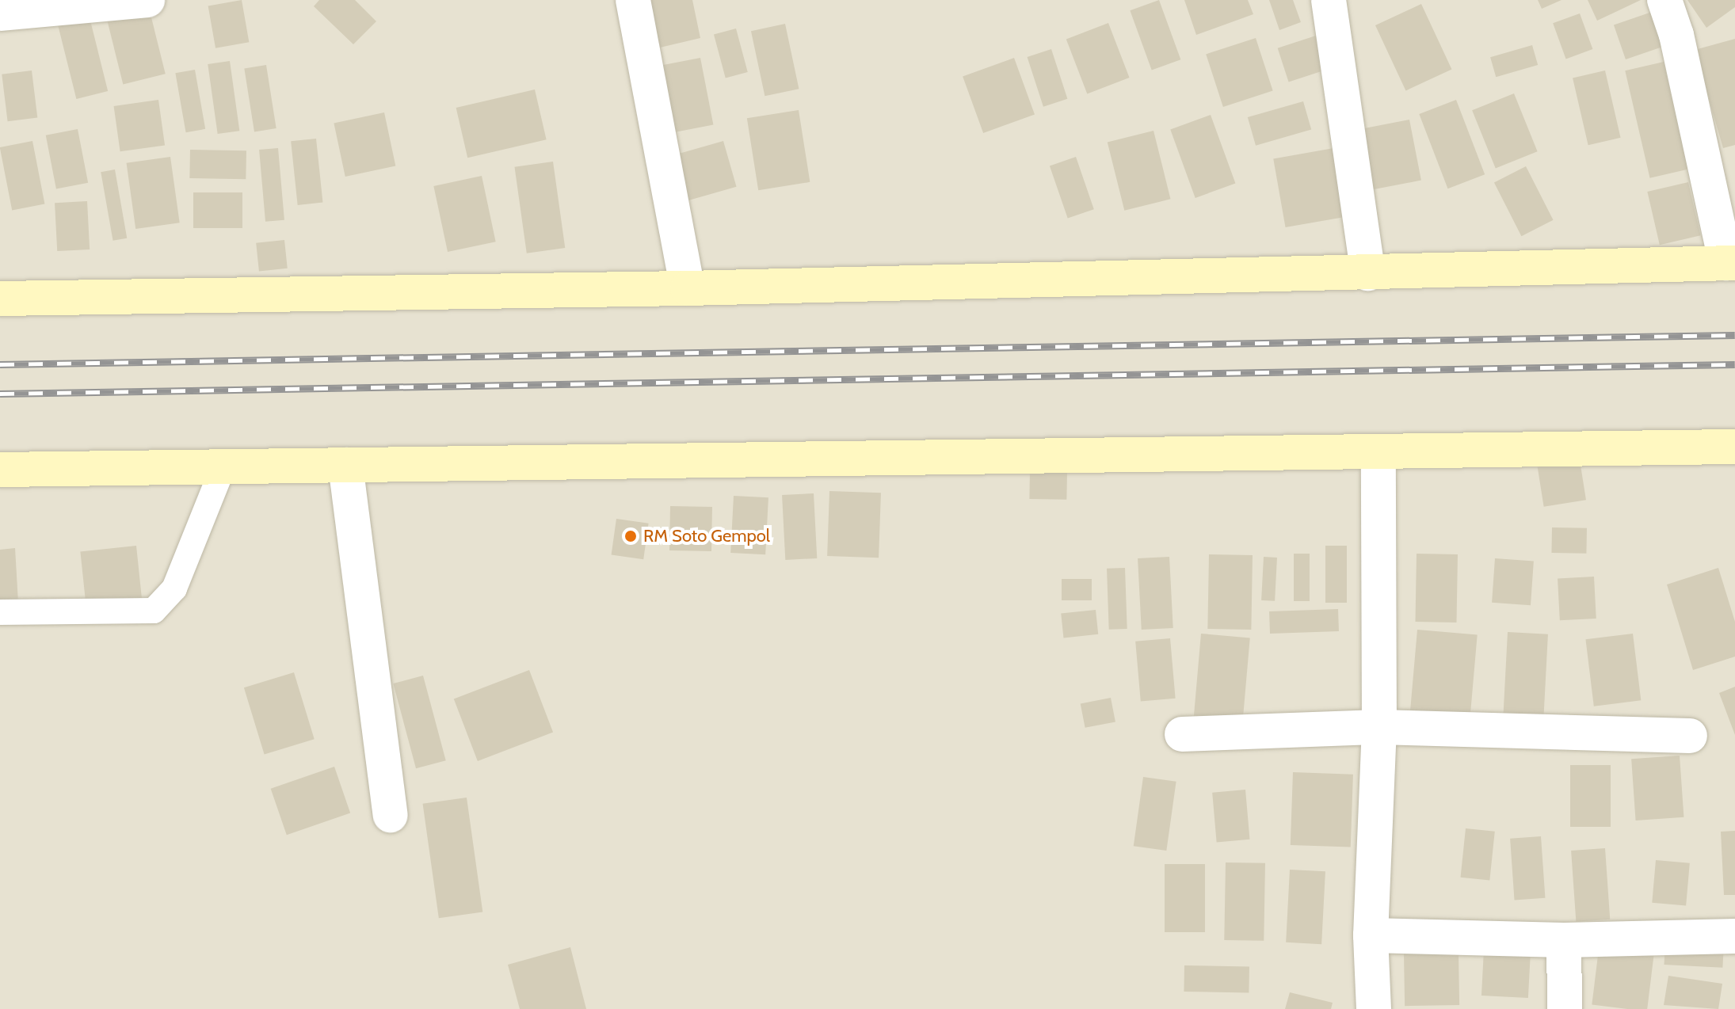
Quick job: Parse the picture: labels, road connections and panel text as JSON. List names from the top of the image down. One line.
{"places":["RM Soto Gempol"]}
